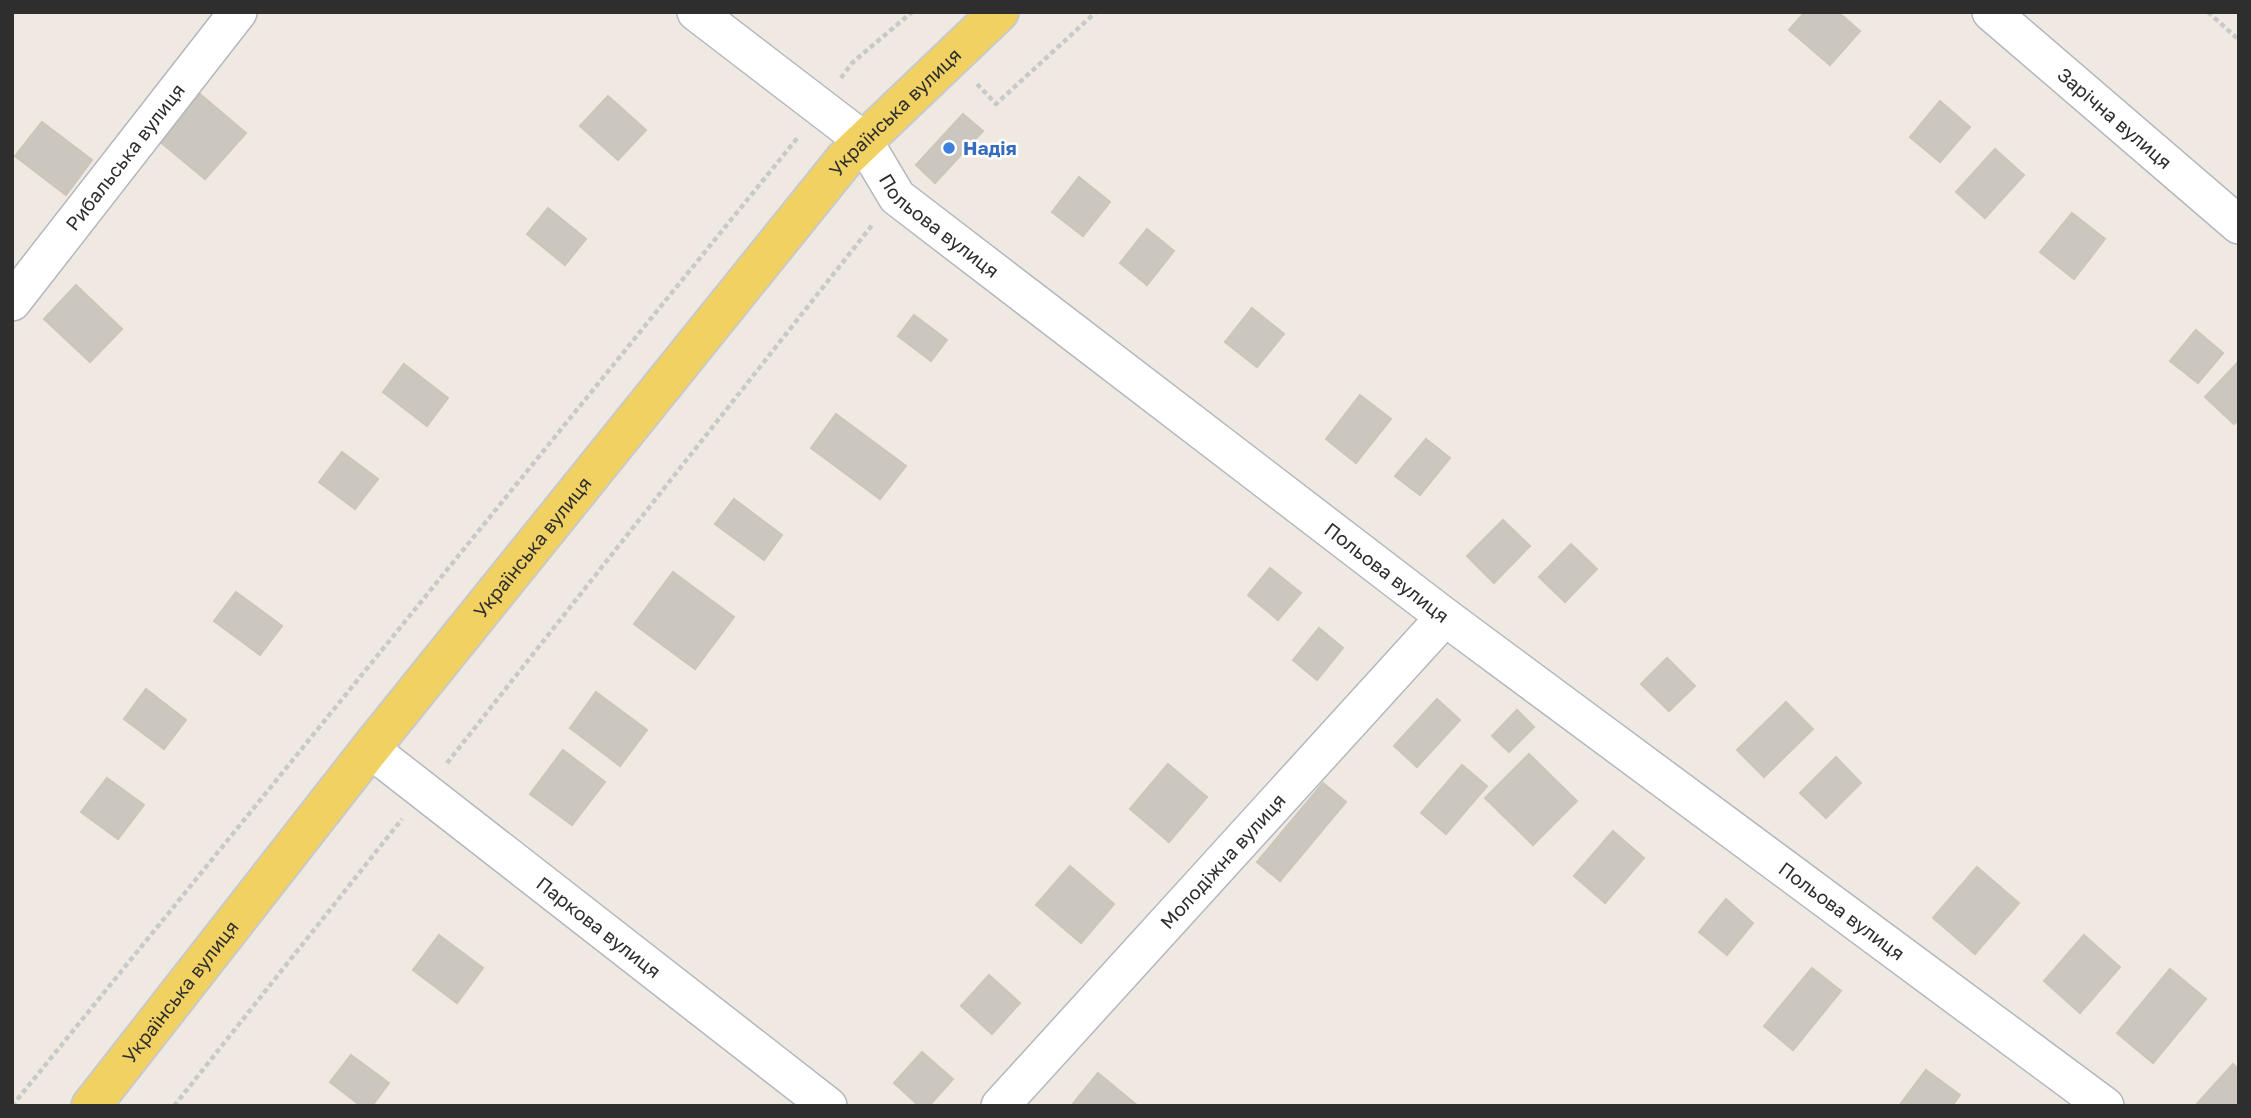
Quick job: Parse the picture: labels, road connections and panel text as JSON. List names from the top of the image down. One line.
{"streets":{"main road":["Українська вулиця"],"street":["Зарічна вулиця","Рибальська вулиця","Польова вулиця","Молодіжна вулиця","Паркова вулиця"]},"crossings":[["Українська вулиця","Польова вулиця"],["Українська вулиця","Паркова вулиця"],["Польова вулиця","Молодіжна вулиця"]],"places":["Надія"]}
